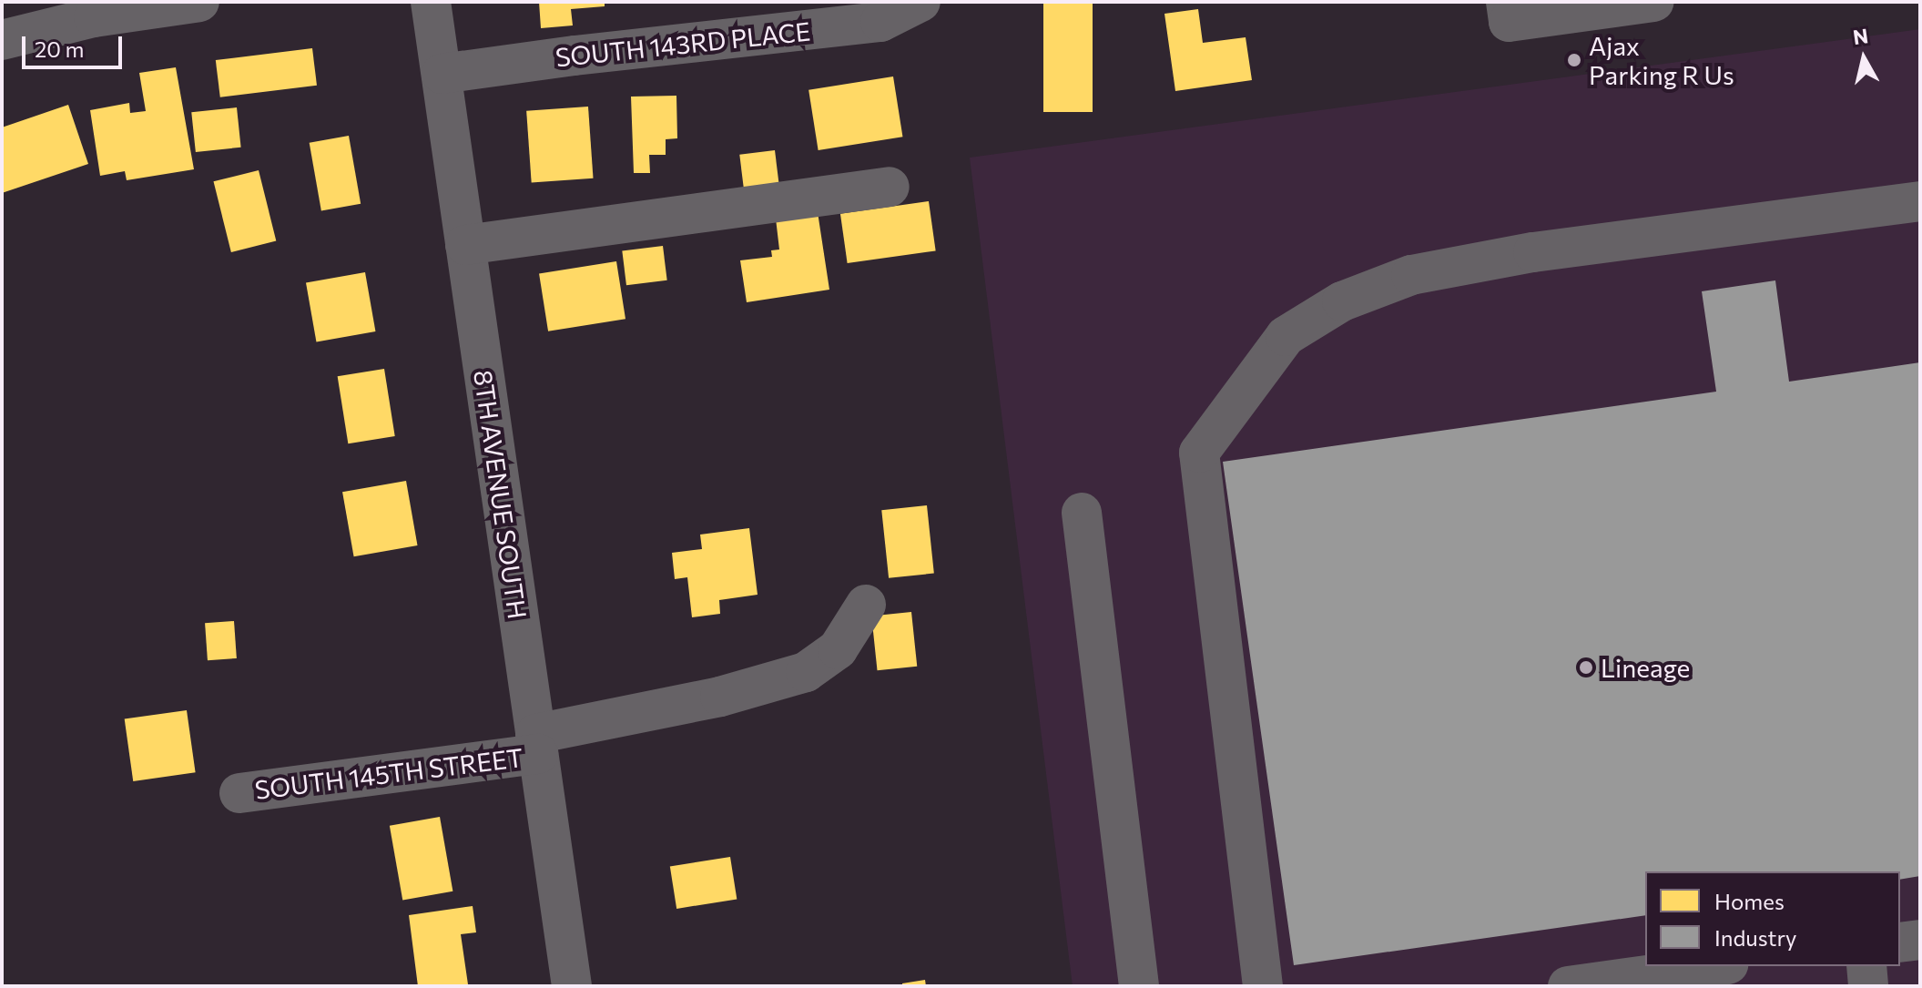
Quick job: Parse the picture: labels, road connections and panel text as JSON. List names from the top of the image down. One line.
{"streets":{"street":["SOUTH 143RD PLACE","8TH AVENUE SOUTH","SOUTH 145TH STREET"]},"crossings":[["SOUTH 143RD PLACE","8TH AVENUE SOUTH"],["8TH AVENUE SOUTH","SOUTH 145TH STREET"]],"places":["Ajax Parking R Us","Lineage"],"legend":["Homes","Industry"],"scale_bar":"20 m","north":"top"}
